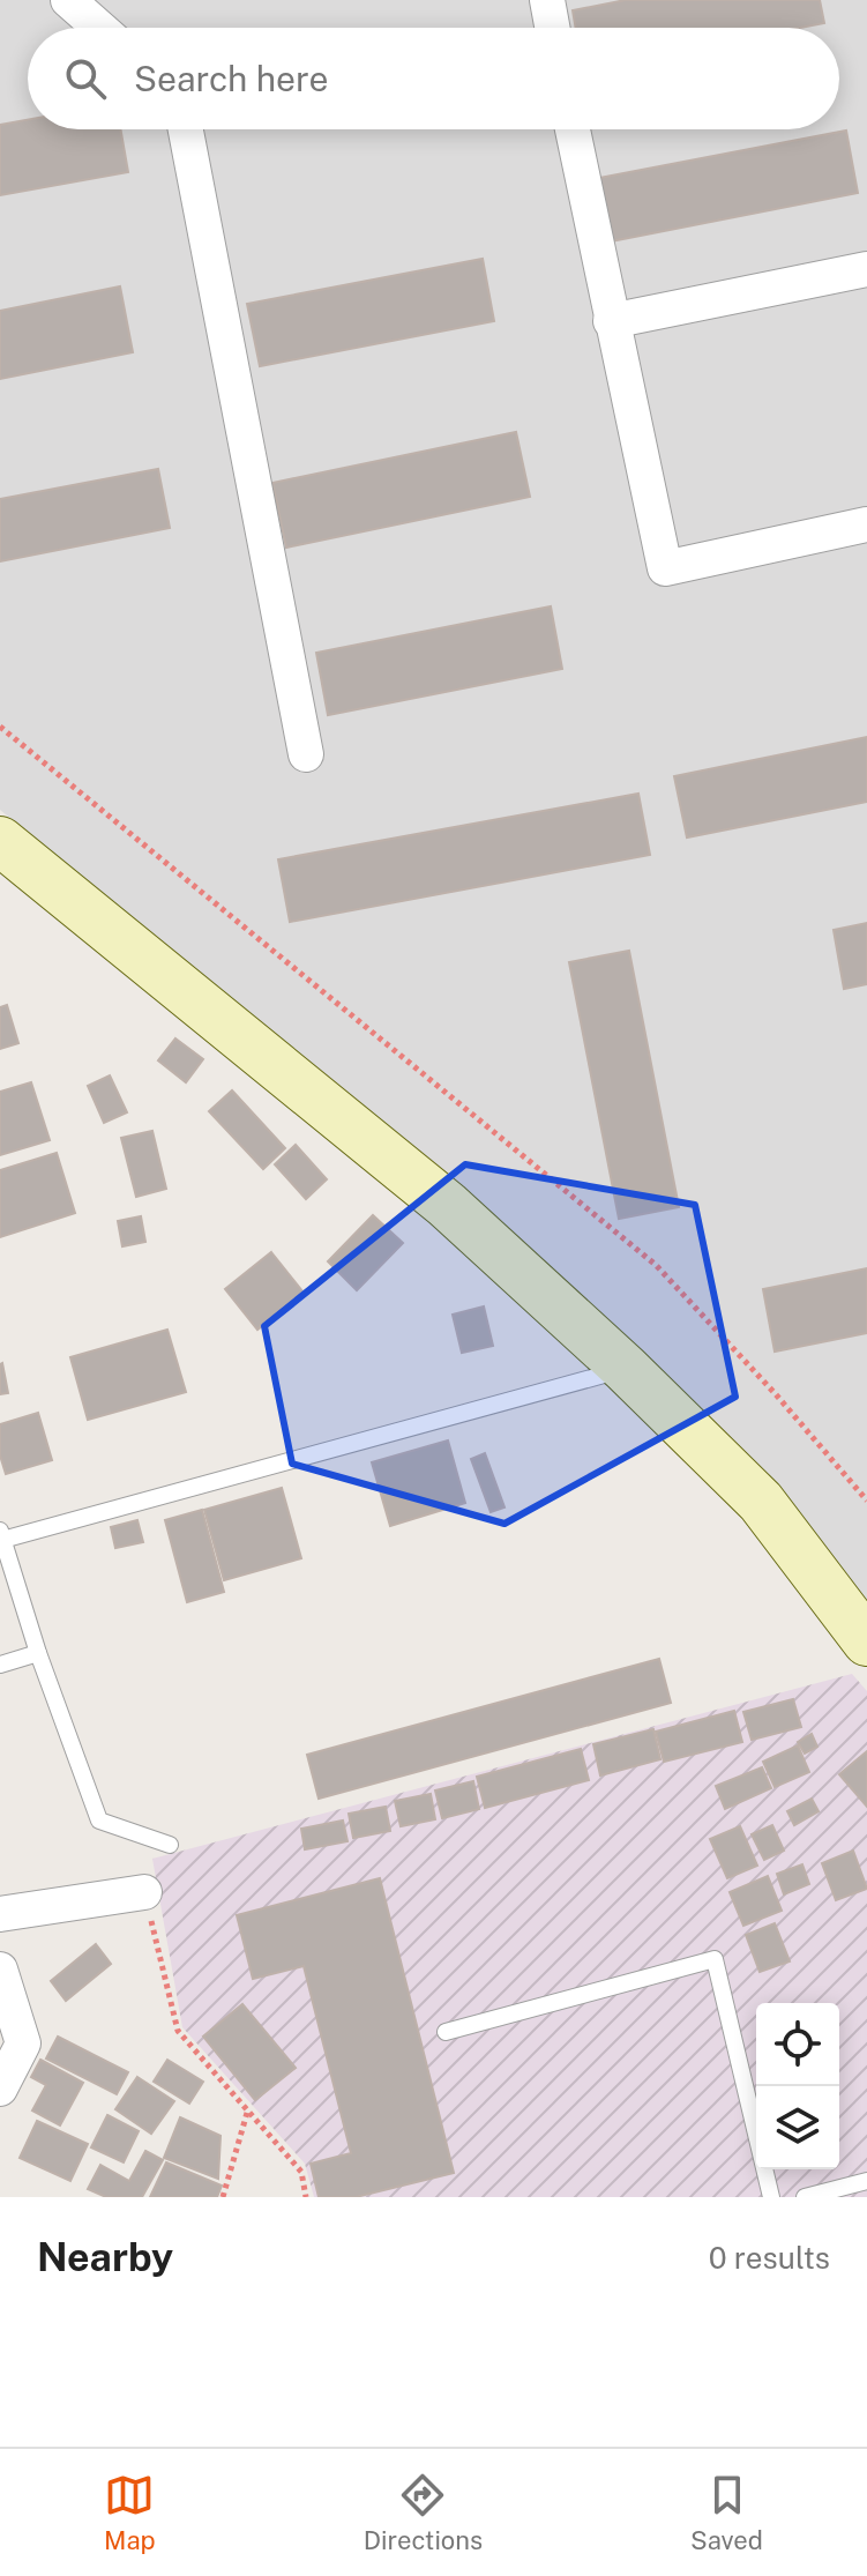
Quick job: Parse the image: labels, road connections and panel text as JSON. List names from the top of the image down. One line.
{"page":{"search":"Search here","heading":["Nearby","0 results"],"nav":["Map","Directions","Saved"]}}
